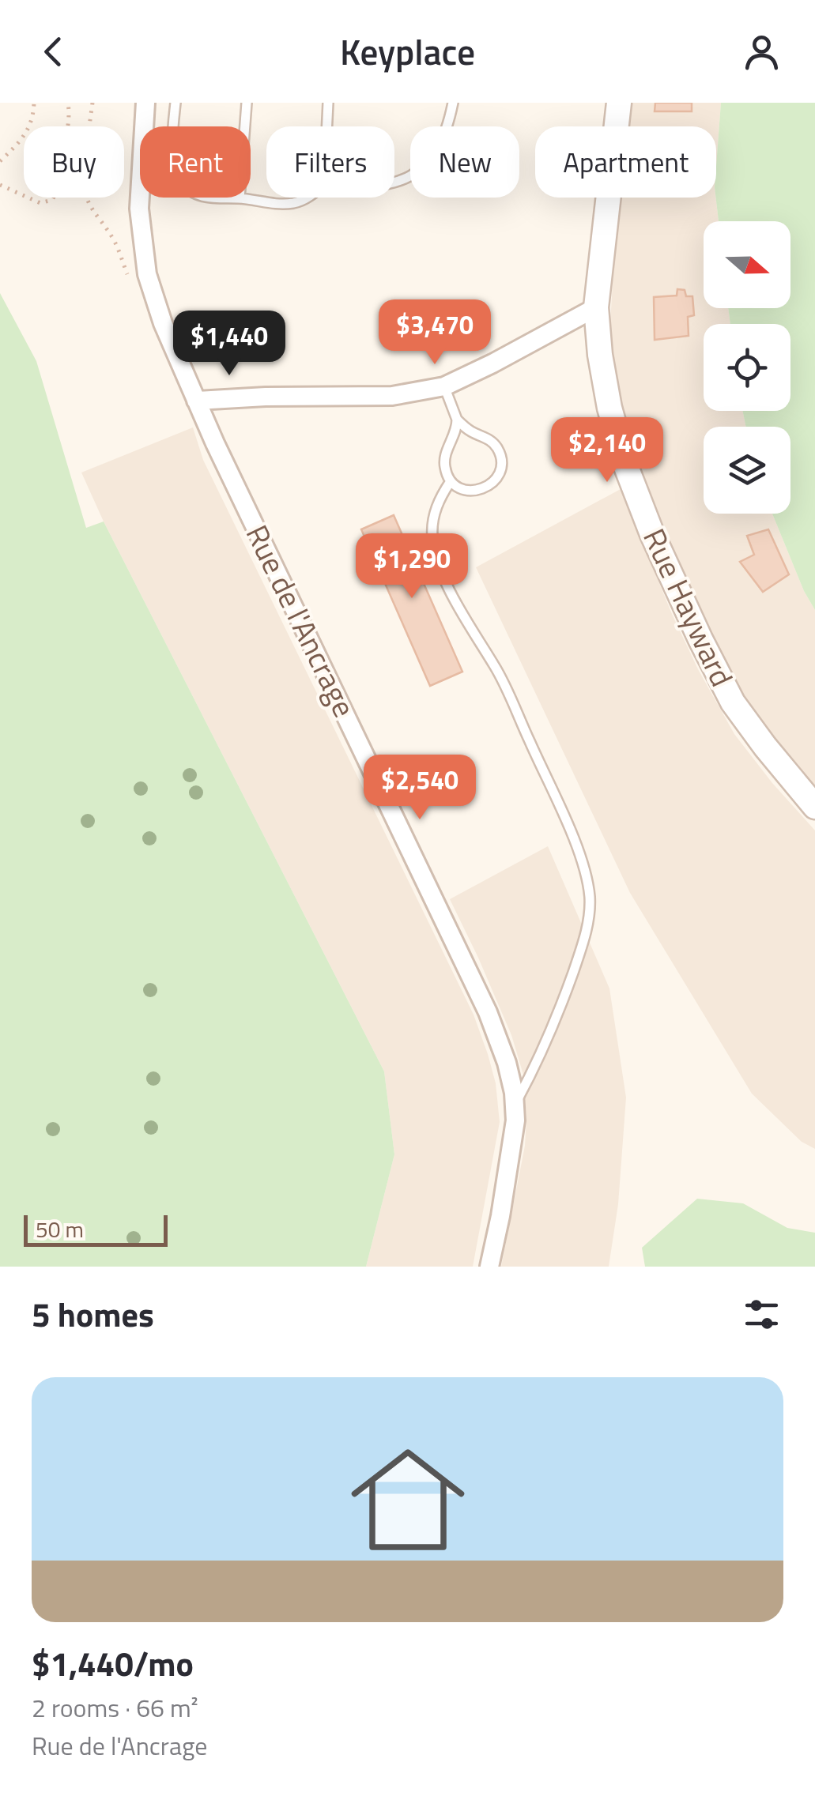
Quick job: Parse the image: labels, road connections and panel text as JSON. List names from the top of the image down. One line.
{"streets":{"street":["Rue Hayward","Rue de l'Ancrage"]},"scale_bar":"50 m","north":"right","page":{"header":"Keyplace","chip":["Buy","Rent","Filters","New","Apartment"],"price":["$3,470","$1,440","$2,140","$1,290","$2,540"],"scale":"50 m","heading":"5 homes","list":[{"name":"$1,440/mo","note":"2 rooms · 66 m² · Rue de l'Ancrage"}]}}
